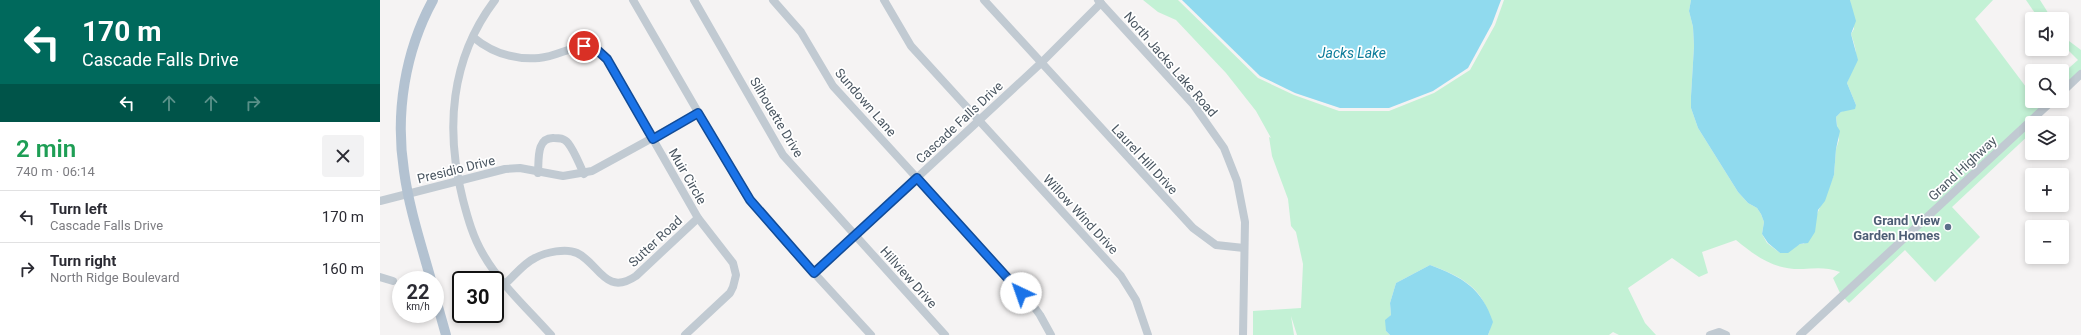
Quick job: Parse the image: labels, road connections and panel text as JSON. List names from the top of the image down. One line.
{"streets":{"street":["North Jacks Lake Road","Sundown Lane","Silhouette Drive","Cascade Falls Drive","Laurel Hill Drive","Grand Highway","Presidio Drive","Muir Circle","Willow Wind Drive","Sutter Road","Hillview Drive"]},"crossings":[["North Jacks Lake Road","Cascade Falls Drive"],["North Jacks Lake Road","Laurel Hill Drive"],["Sundown Lane","Cascade Falls Drive"],["Silhouette Drive","Cascade Falls Drive"],["Silhouette Drive","Hillview Drive"],["Cascade Falls Drive","Laurel Hill Drive"],["Cascade Falls Drive","Willow Wind Drive"],["Cascade Falls Drive","Hillview Drive"],["Presidio Drive","Muir Circle"],["Muir Circle","Sutter Road"]],"water":["Jacks Lake"],"places":["Grand View Garden Homes"],"page":{"turn":["170 m","Cascade Falls Drive"],"map_buttons":["+","−"],"heading":["2 min","740 m · 06:14"],"list":[{"name":"Turn left","note":"Cascade Falls Drive","value":"170 m"},{"name":"Turn right","note":"North Ridge Boulevard","value":"160 m"}],"speed":"22 km/h","limit":"30"}}
